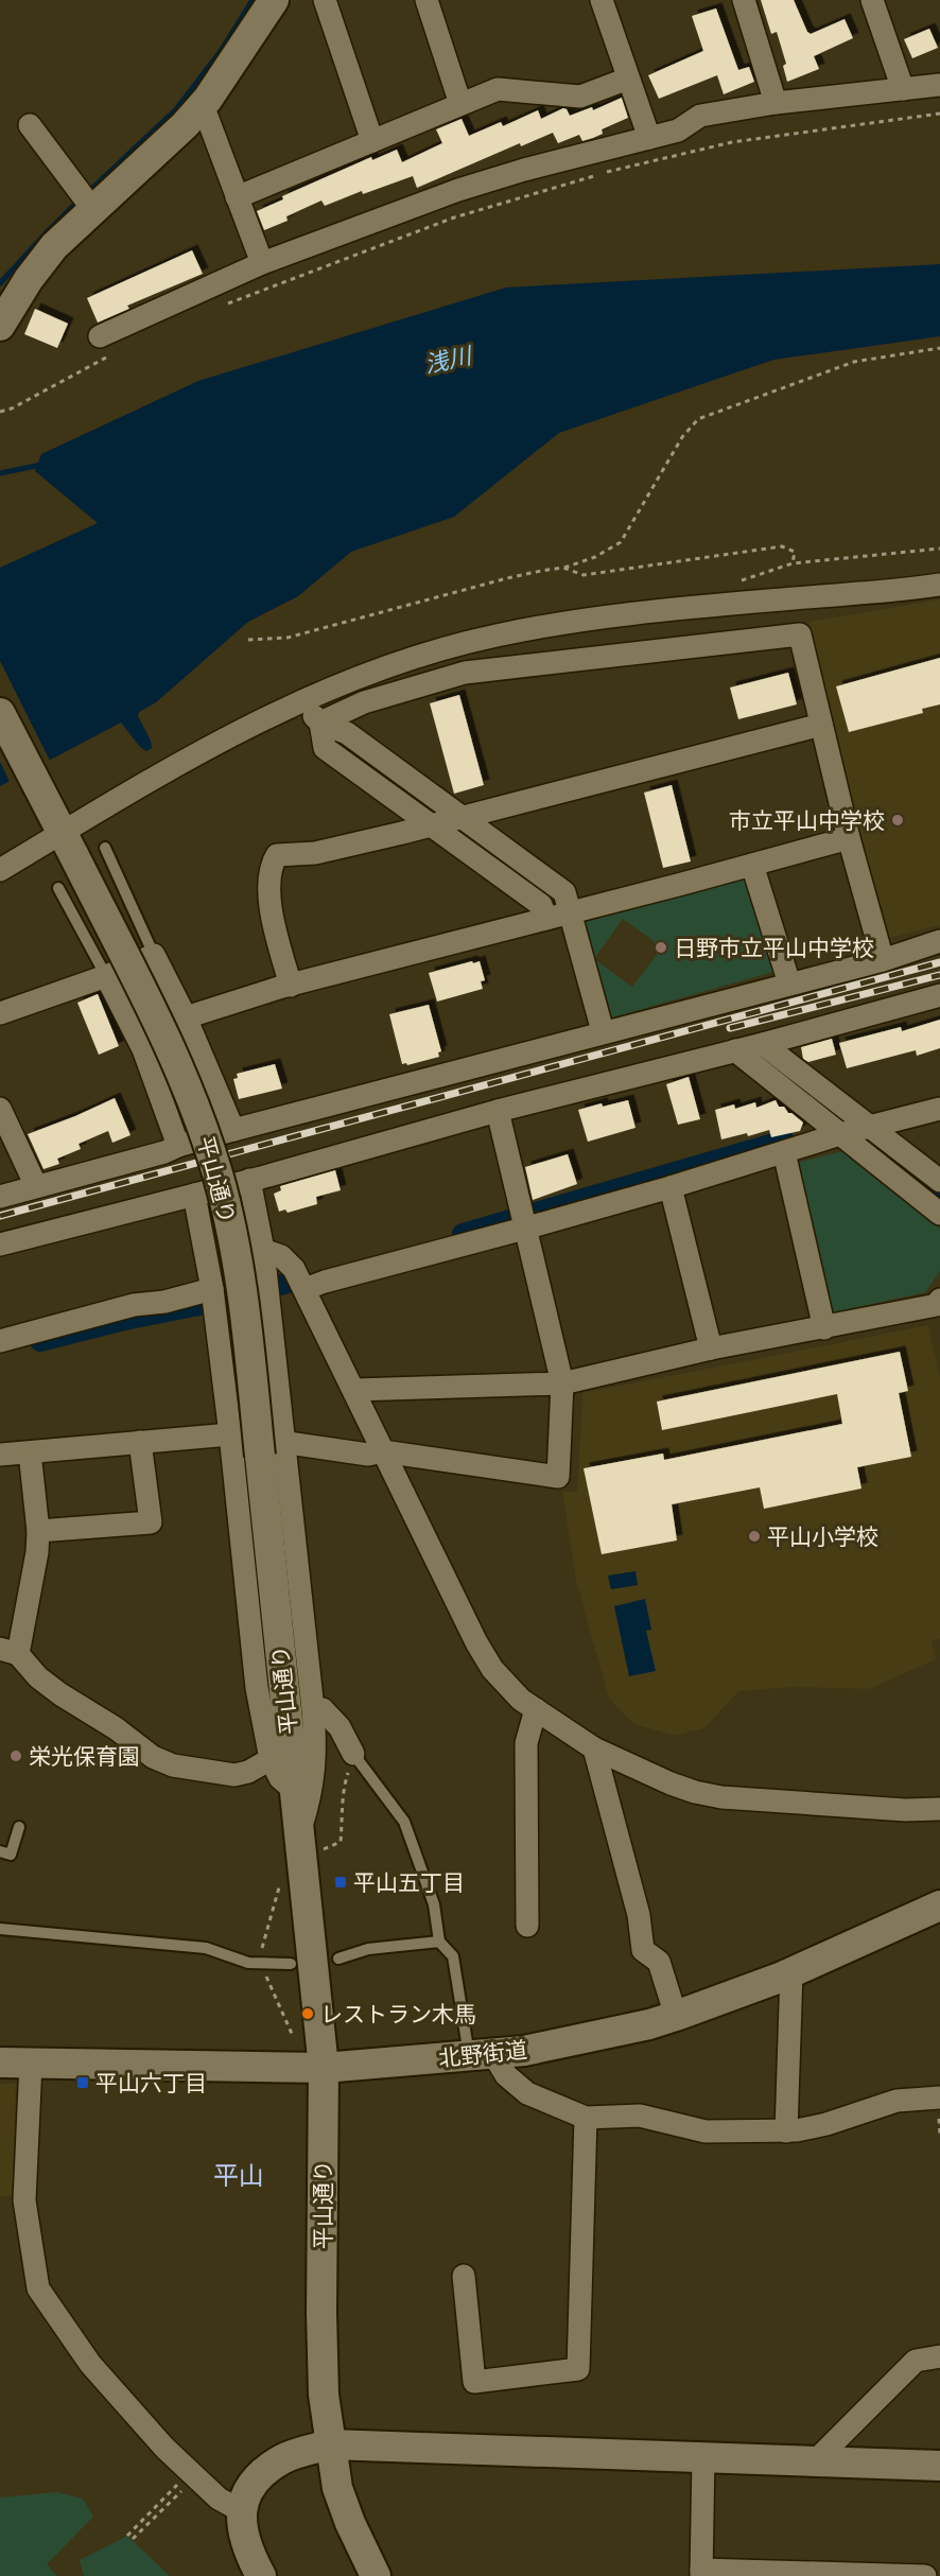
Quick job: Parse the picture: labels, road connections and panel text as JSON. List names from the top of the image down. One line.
{"streets":{"main road":["平山通り","北野街道"]},"crossings":[["平山通り","北野街道"]],"districts":["平山"],"water":["浅川"],"places":{"other":["市立平山中学校","日野市立平山中学校","平山小学校","栄光保育園","レストラン木馬"],"transit":["平山五丁目","平山六丁目"]}}
